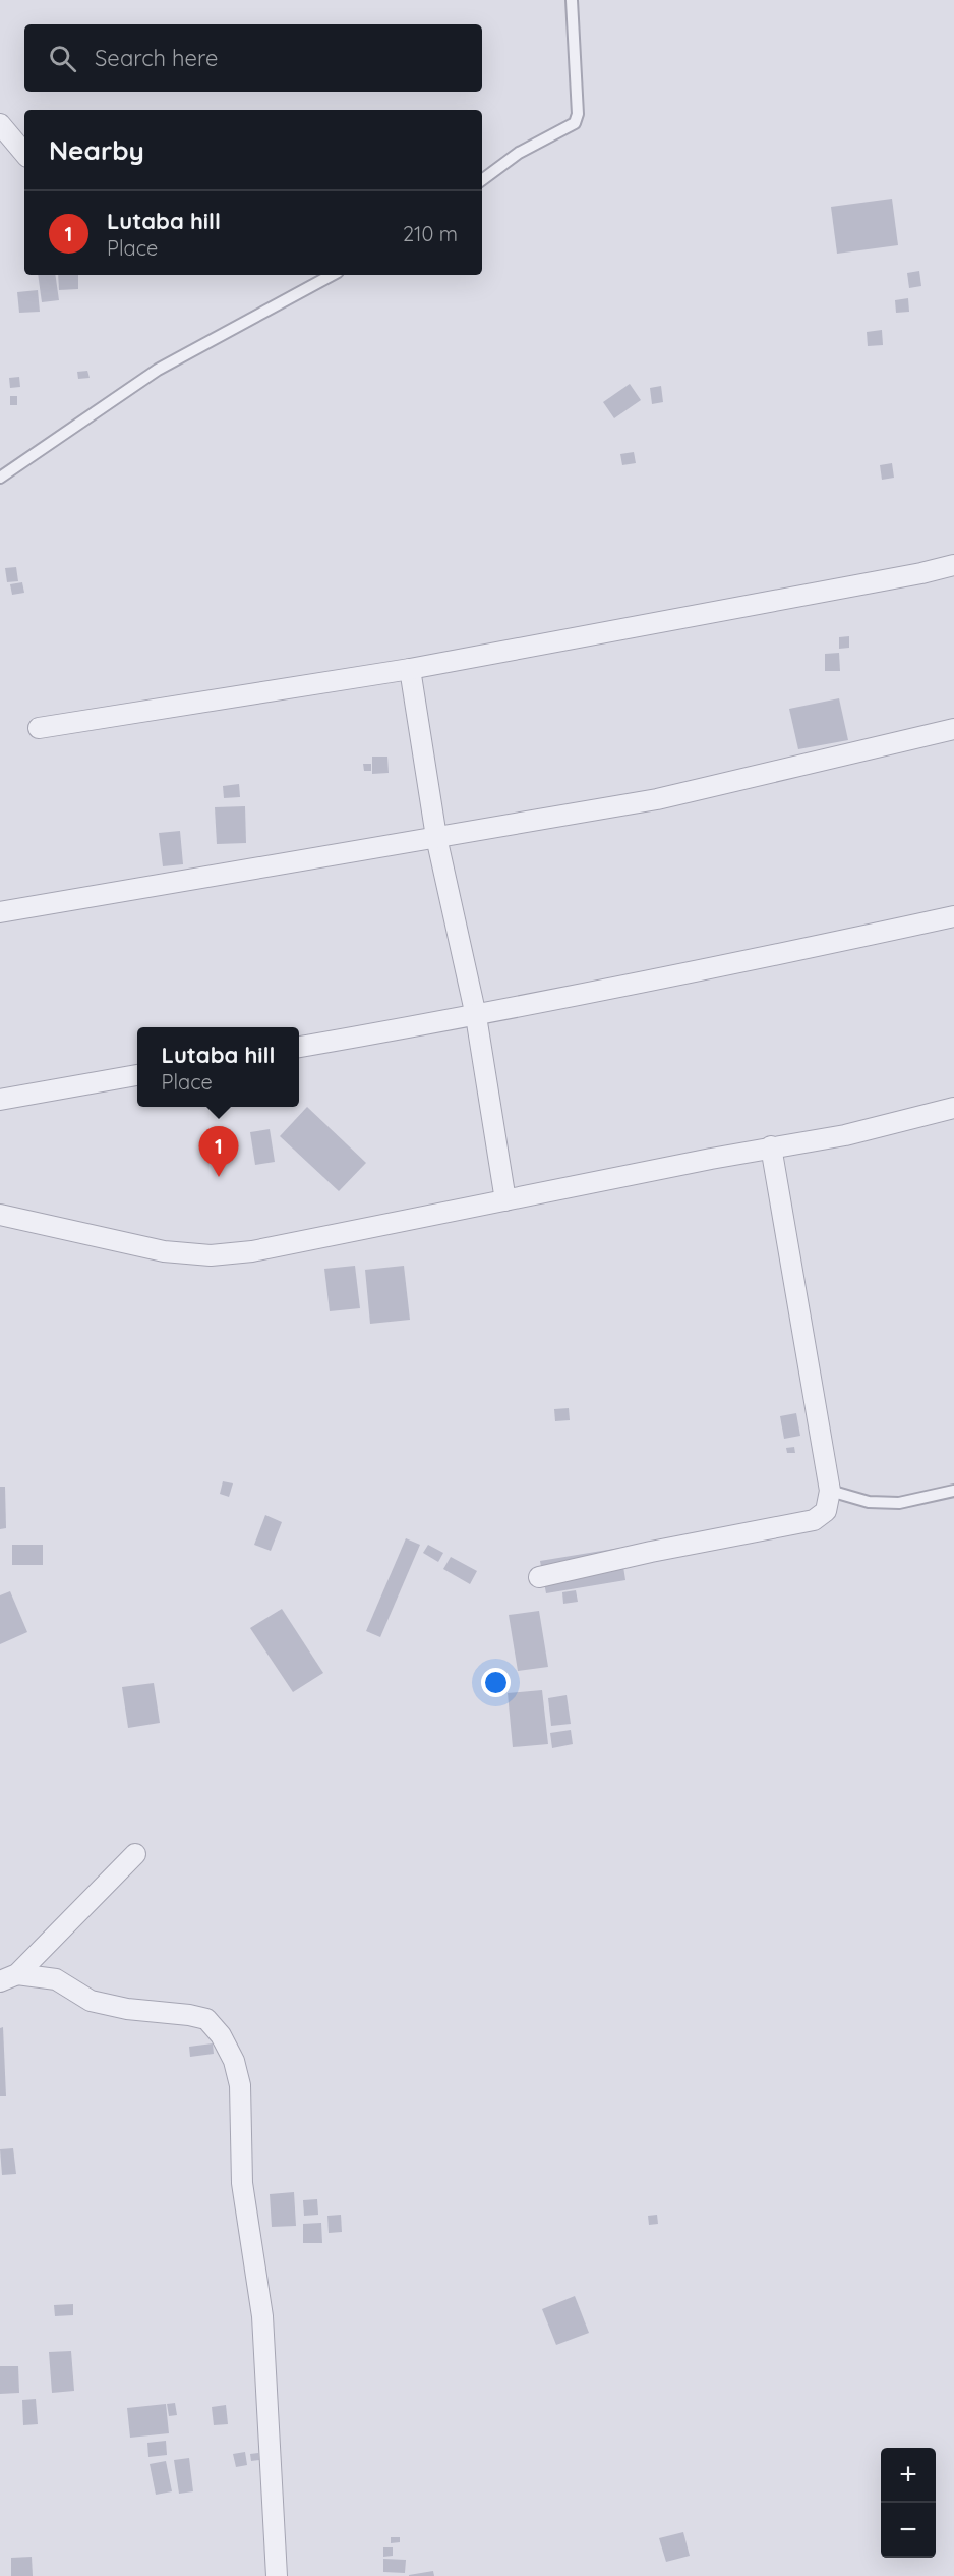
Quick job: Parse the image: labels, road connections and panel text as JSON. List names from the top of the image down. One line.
{"page":{"search":"Search here","heading":"Nearby","list":[{"mark":"1","name":"Lutaba hill","note":"Place","value":"210 m"}],"popup":["Lutaba hill","Place"],"pins":"1","map_buttons":["+","−"]}}
